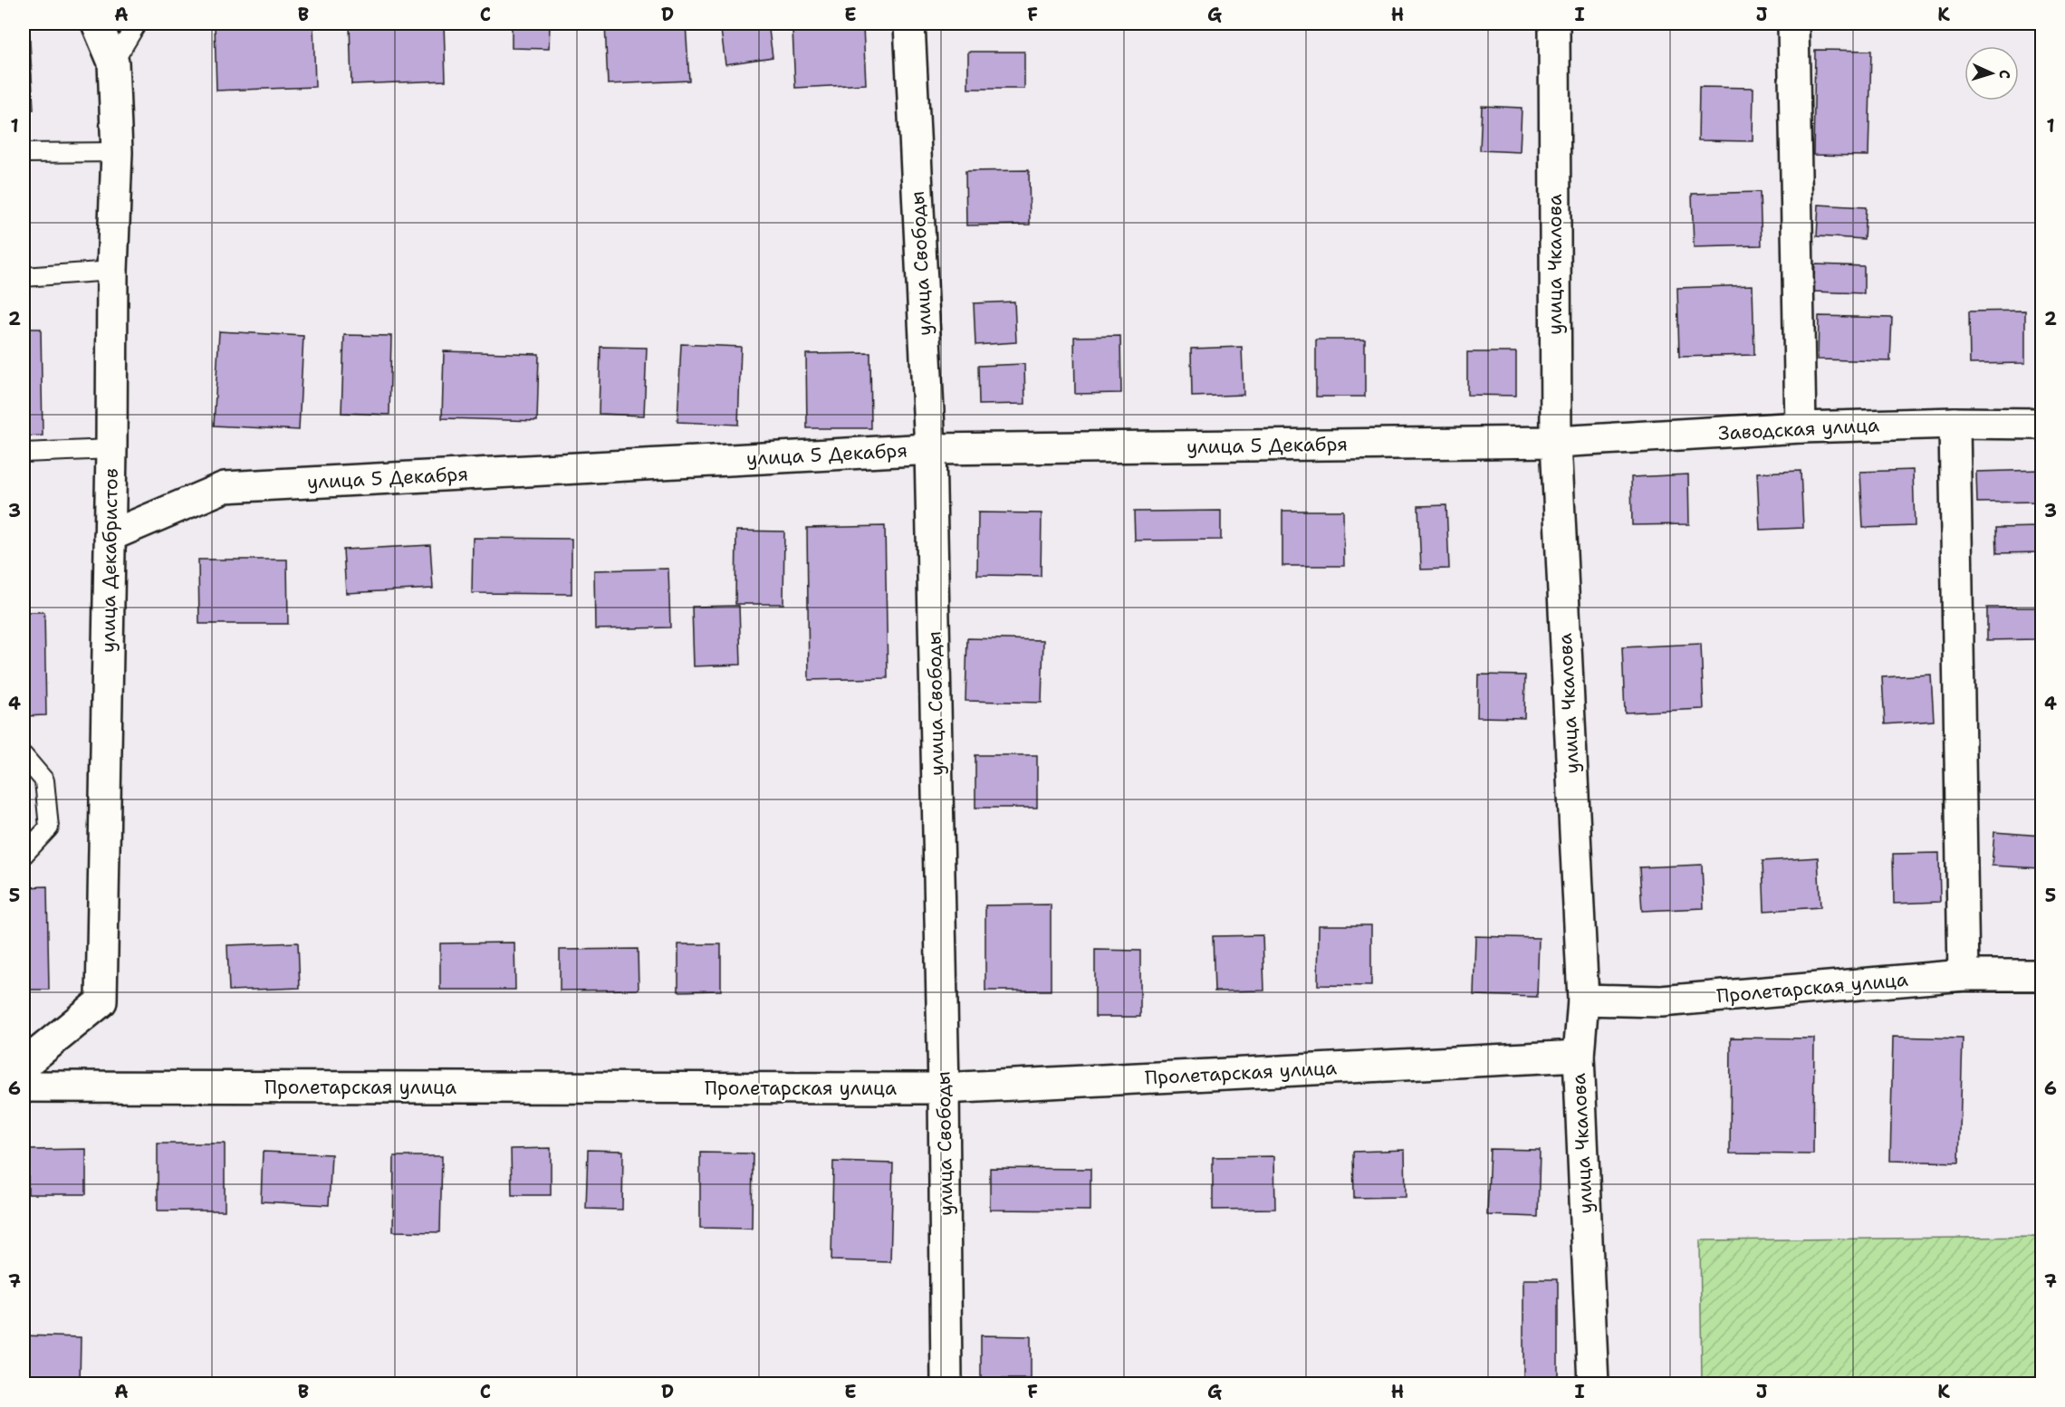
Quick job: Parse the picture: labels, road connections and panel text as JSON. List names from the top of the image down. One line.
{"streets":{"street":["улица Свободы","улица Чкалова","Заводская улица","улица 5 Декабря","улица Декабристов","Пролетарская улица"]},"crossings":[["улица Свободы","улица 5 Декабря"],["улица Свободы","Пролетарская улица"],["улица Чкалова","Заводская улица"],["улица Чкалова","улица 5 Декабря"],["улица Чкалова","Пролетарская улица"],["Заводская улица","улица 5 Декабря"],["улица 5 Декабря","улица Декабристов"]],"north":"right","grid":{"columns":["A","B","C","D","E","F","G","H","I","J","K"],"rows":["1","2","3","4","5","6","7"]}}
